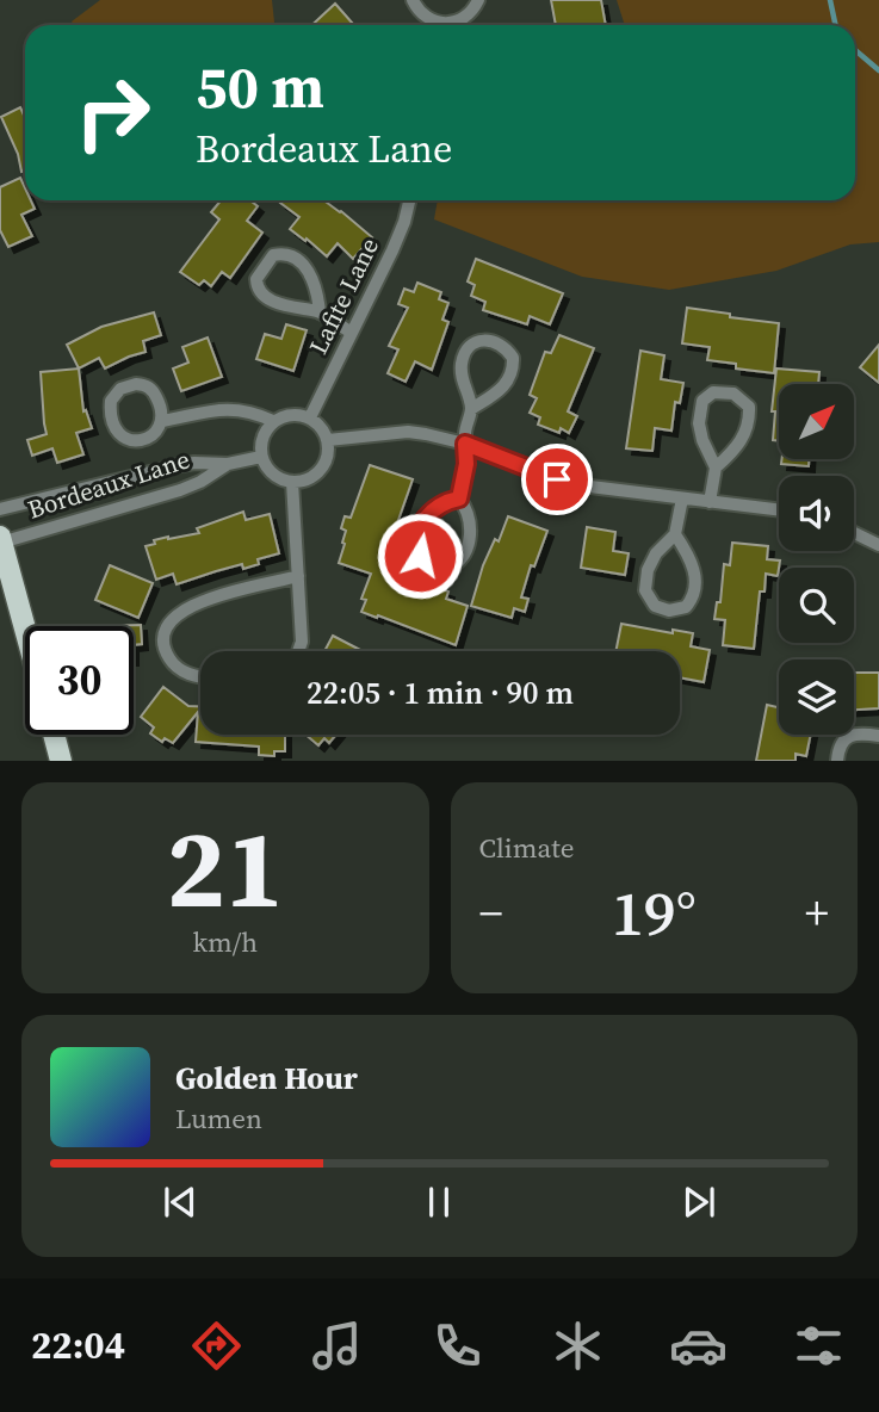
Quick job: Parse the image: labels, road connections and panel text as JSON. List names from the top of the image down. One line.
{"streets":{"street":["Lafite Lane","Bordeaux Lane"]},"crossings":[["Lafite Lane","Bordeaux Lane"]],"north":"top right","page":{"turn":["50 m","Bordeaux Lane"],"limit":"30","trip":"22:05 · 1 min · 90 m","tile":[["21","km/h"],"Climate"],"heat":["−","19°","+"],"song":["Golden Hour","Lumen"],"tabs":"22:04"}}
